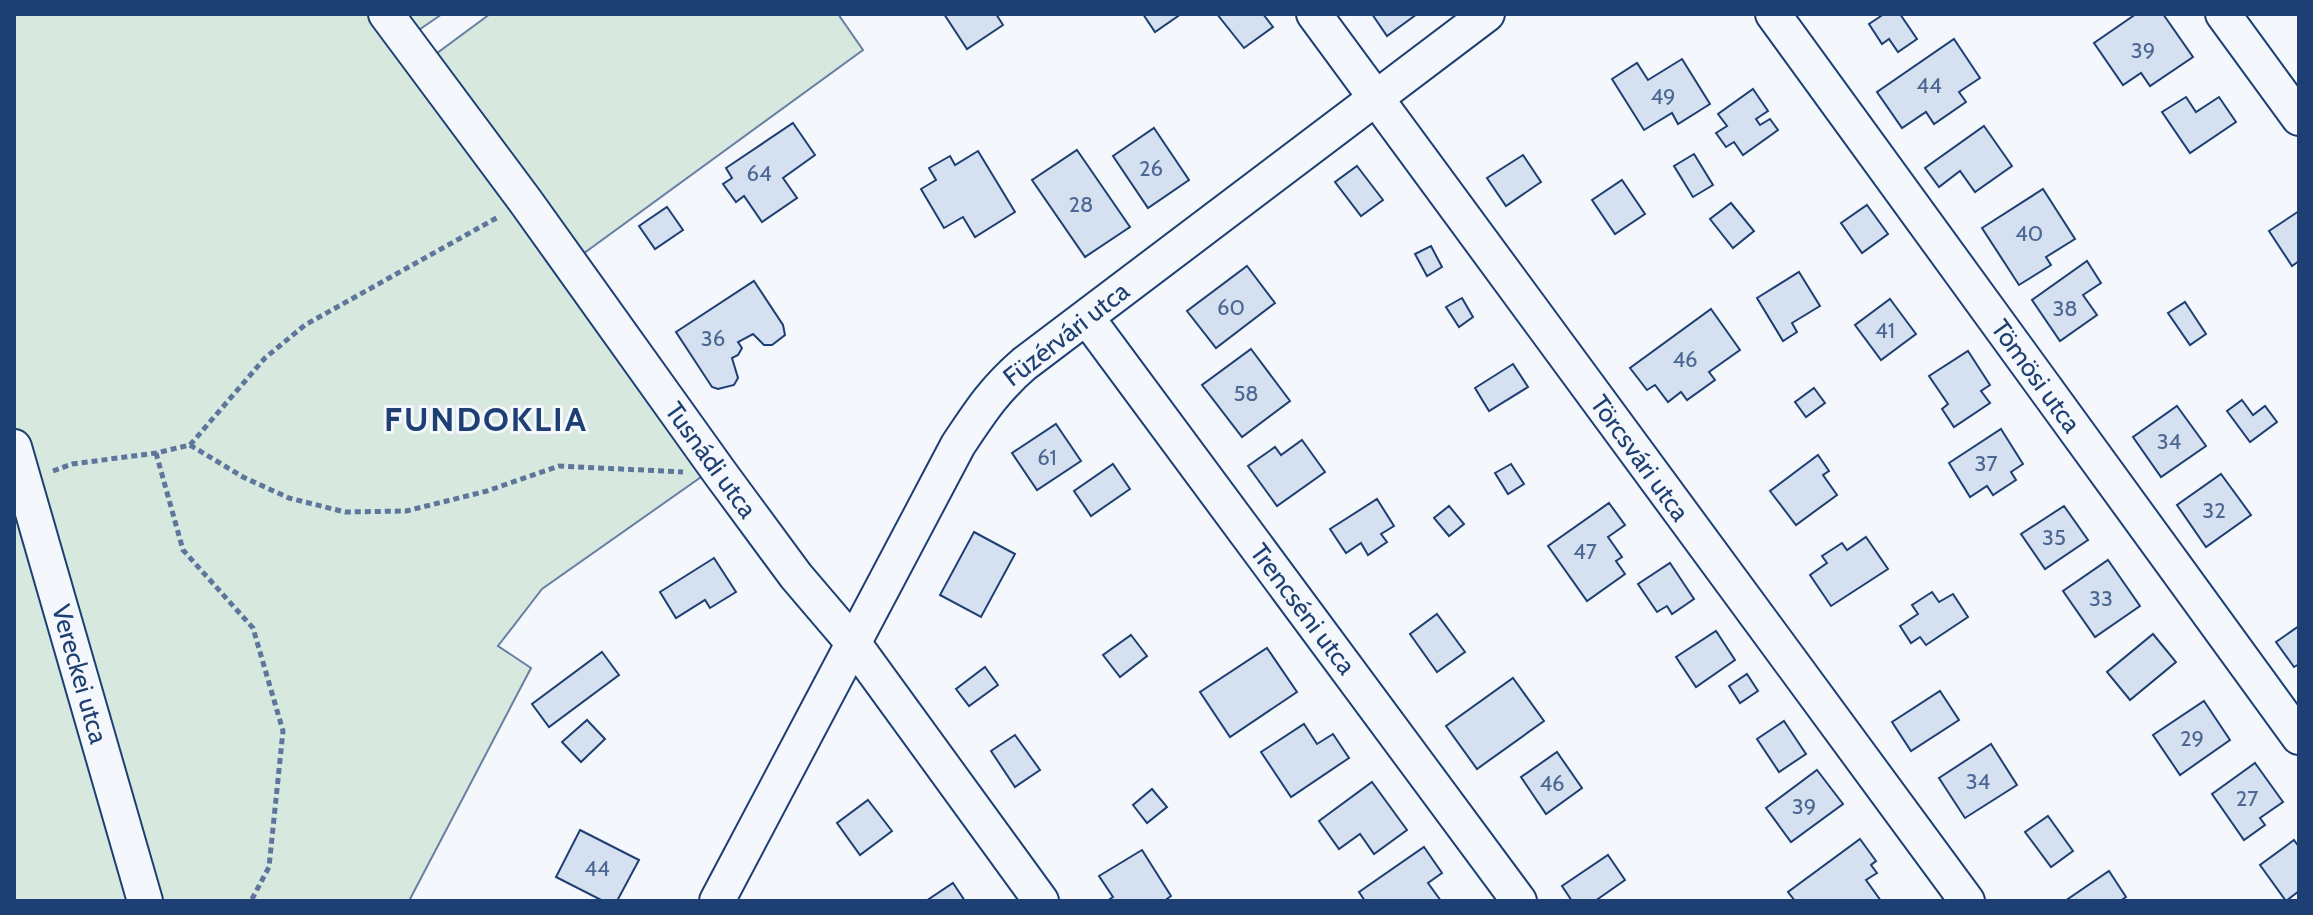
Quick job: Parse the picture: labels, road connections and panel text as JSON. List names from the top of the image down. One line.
{"streets":{"street":["Füzérvári utca","Tömösi utca","Törcsvári utca","Tusnádi utca","Trencséni utca","Vereckei utca"]},"crossings":[["Füzérvári utca","Törcsvári utca"],["Füzérvári utca","Tusnádi utca"],["Füzérvári utca","Trencséni utca"]],"districts":["FUNDOKLIA"],"house_numbers":["39","44","49","26","64","28","40","60","38","41","36","46","58","34","61","37","32","35","47","33","29","34","46","27","39","44"]}
